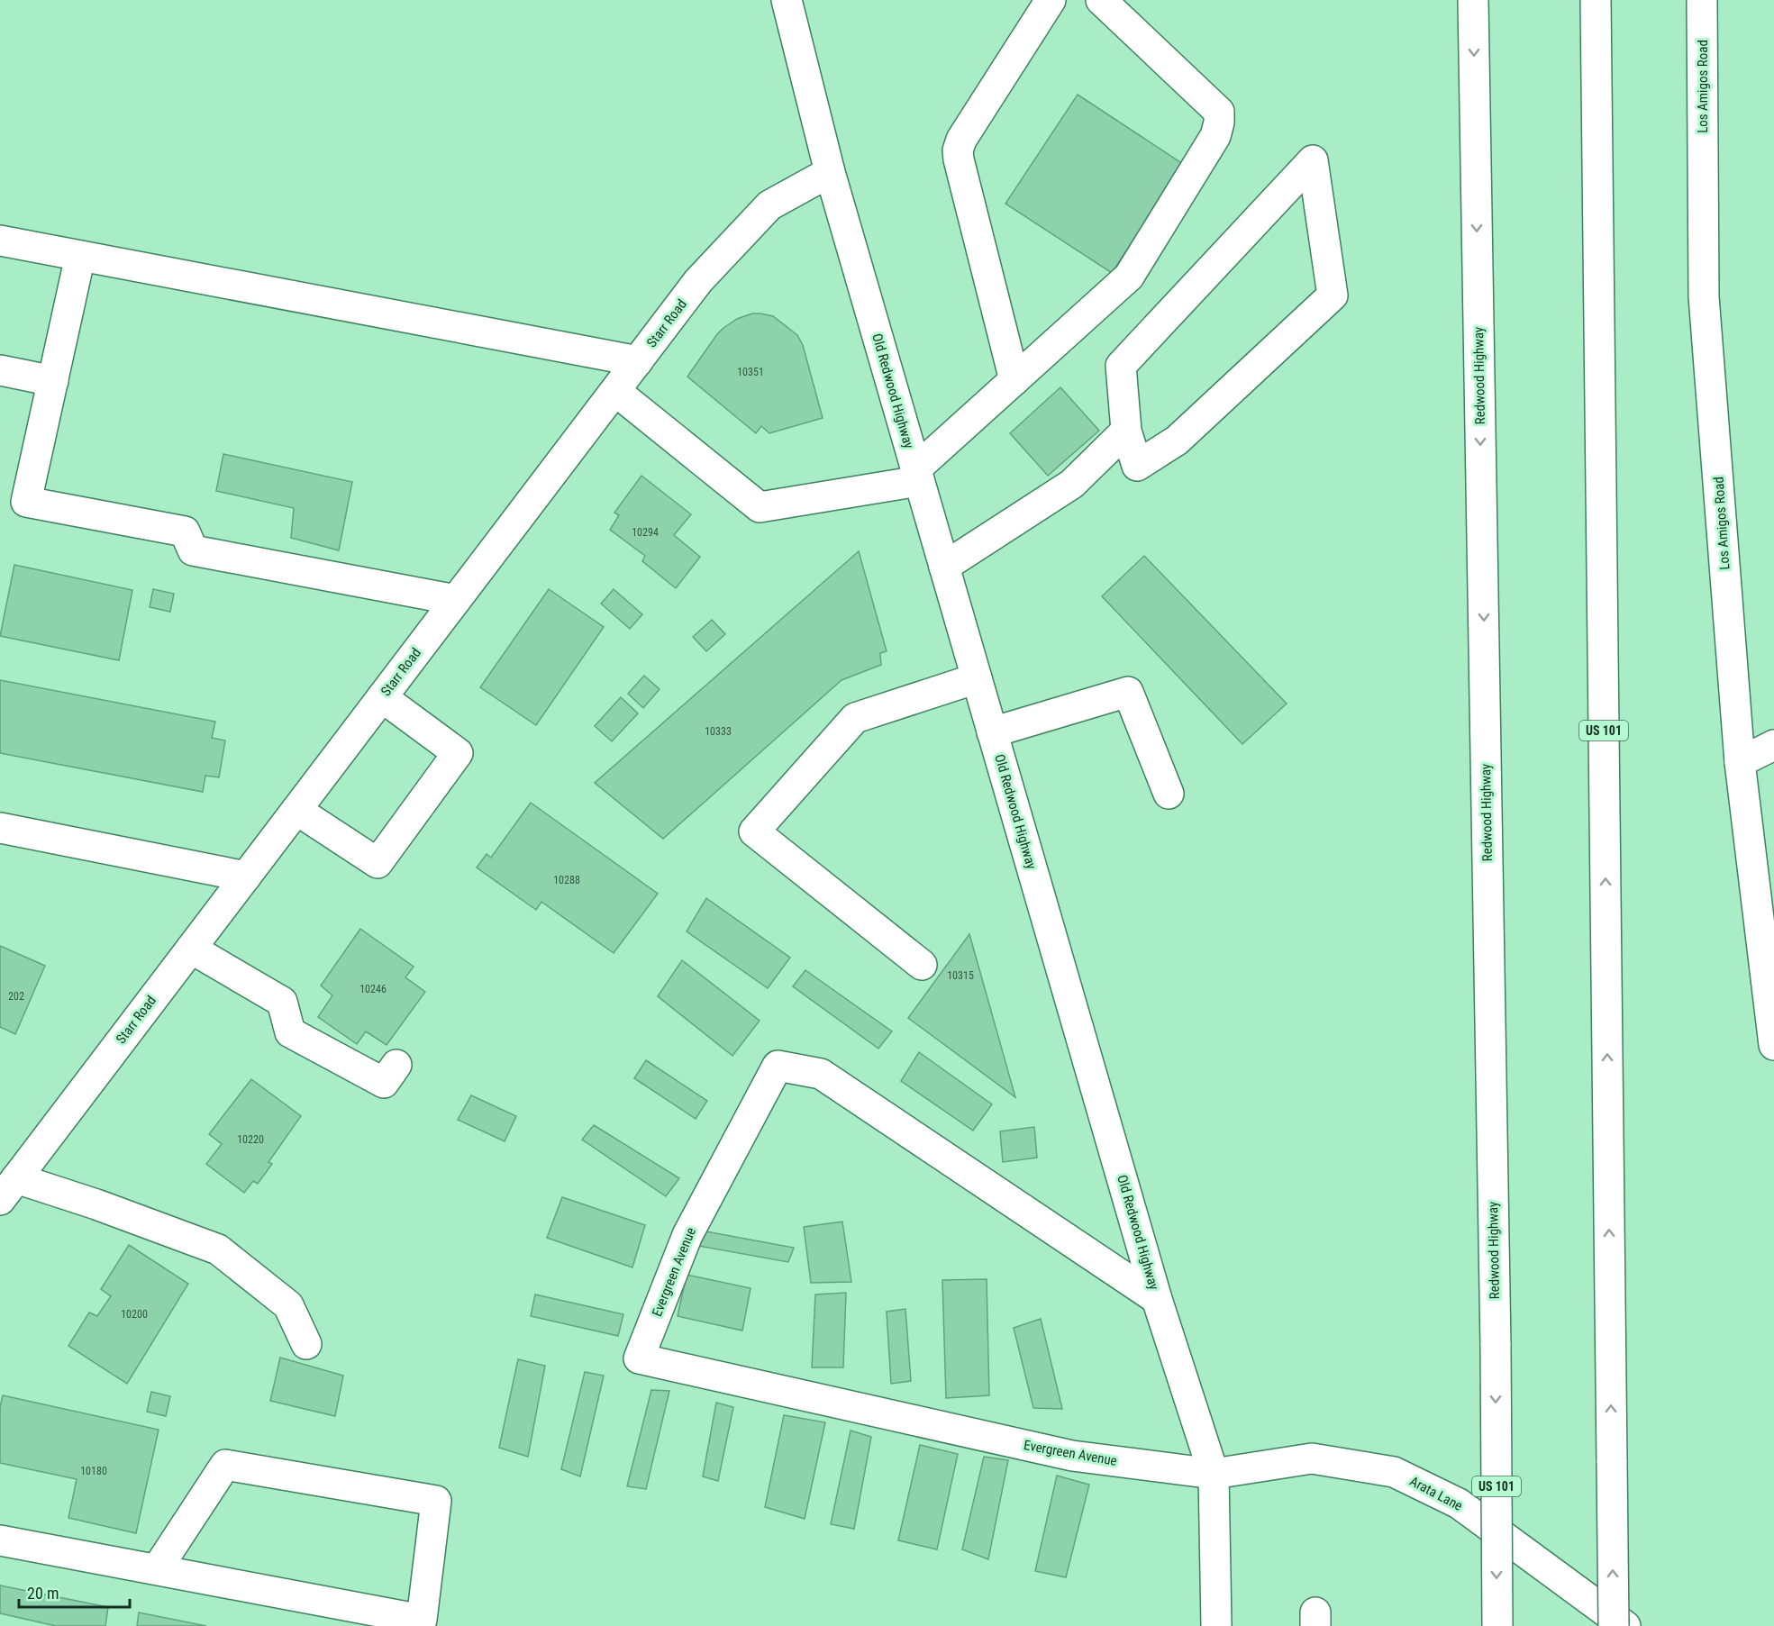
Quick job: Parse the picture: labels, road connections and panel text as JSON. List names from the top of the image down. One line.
{"streets":{"main road":["Los Amigos Road","Starr Road","Redwood Highway","Old Redwood Highway","US 101","Evergreen Avenue","Arata Lane"]},"crossings":[["Starr Road","Old Redwood Highway"],["Old Redwood Highway","Evergreen Avenue"],["Old Redwood Highway","Arata Lane"],["Evergreen Avenue","Arata Lane"]],"house_numbers":["10351","10294","10333","10288","10315","10246","202","10220","10200","10180"],"scale_bar":"20 m"}
